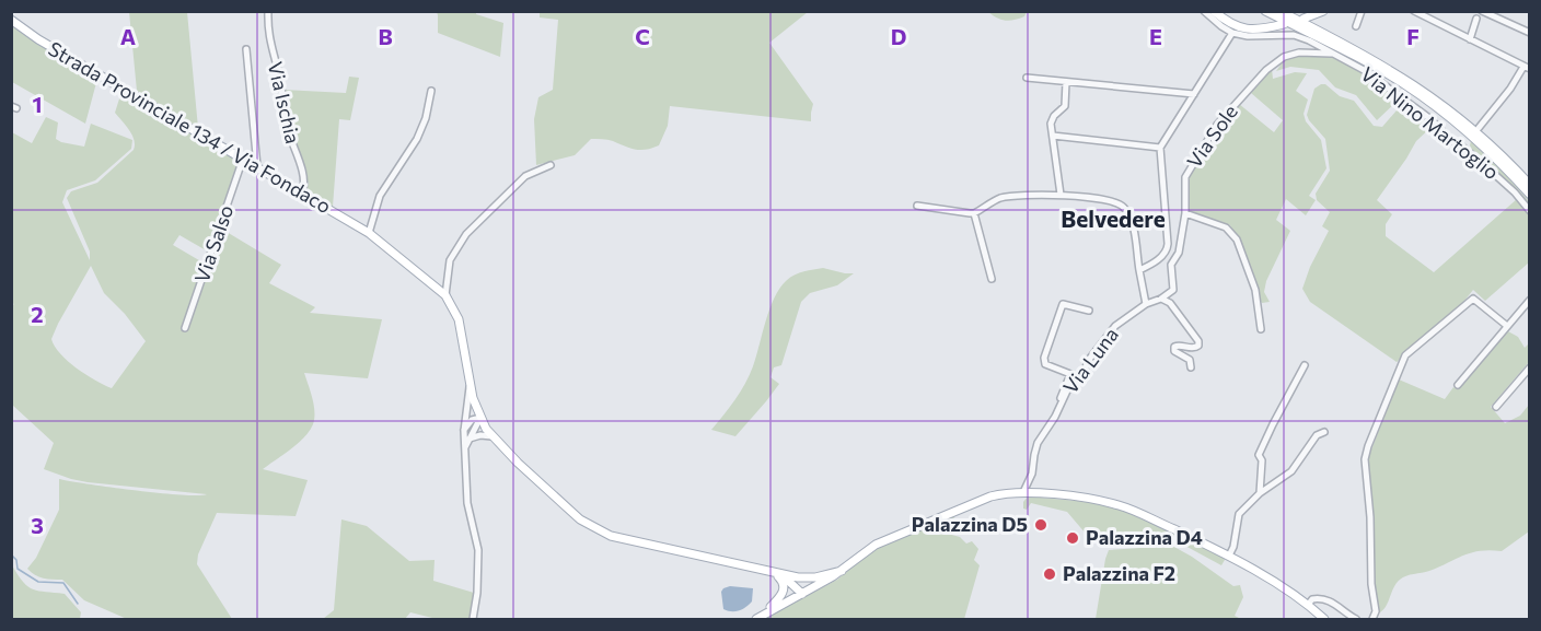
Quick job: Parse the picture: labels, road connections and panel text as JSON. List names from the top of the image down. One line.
{"streets":{"main road":["Strada Provinciale 134 / Via Fondaco"],"street":["Via Ischia","Via Nino Martoglio","Via Sole","Via Salso","Via Luna"]},"crossings":[["Via Ischia","Strada Provinciale 134 / Via Fondaco"],["Via Nino Martoglio","Via Sole"],["Strada Provinciale 134 / Via Fondaco","Via Salso"]],"districts":["Belvedere"],"places":["Palazzina D5","Palazzina D4","Palazzina F2"],"grid":{"columns":["A","B","C","D","E","F"],"rows":["1","2","3"]}}
